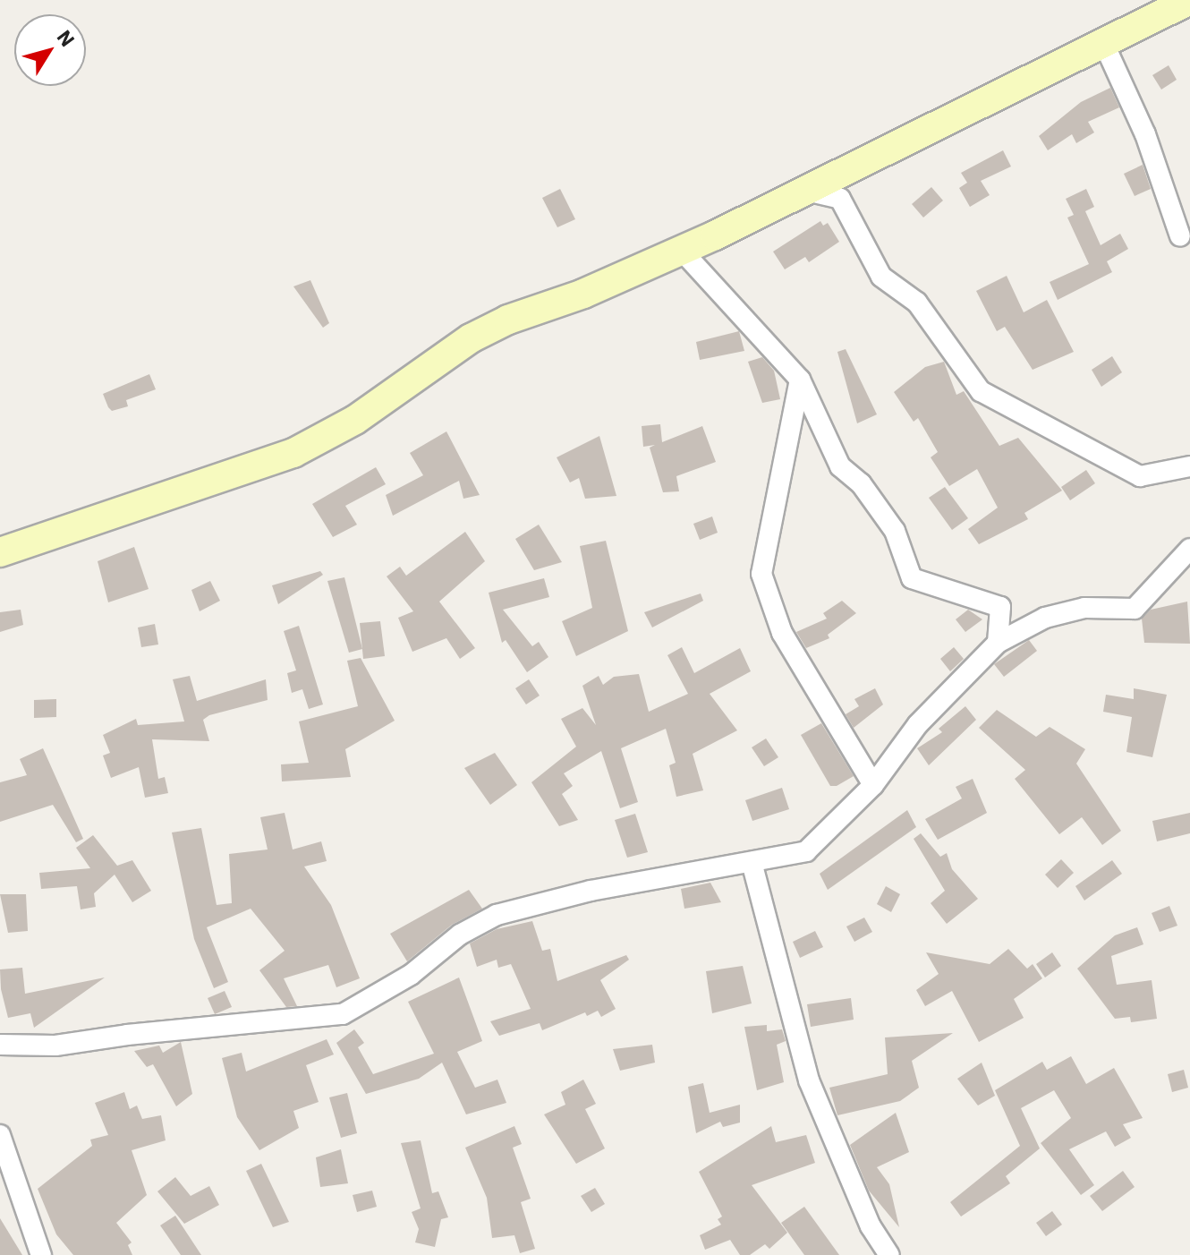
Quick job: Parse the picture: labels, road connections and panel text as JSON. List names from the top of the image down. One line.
{"north":"top right"}
